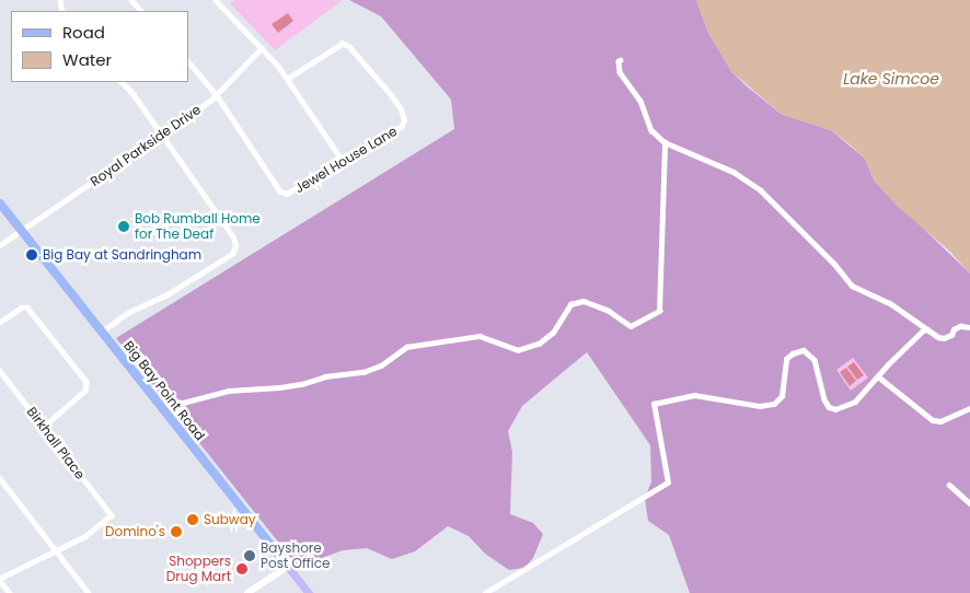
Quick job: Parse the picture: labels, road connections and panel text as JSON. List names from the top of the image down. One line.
{"streets":{"main road":["Big Bay Point Road"],"street":["Royal Parkside Drive","Jewel House Lane","Birkhall Place"]},"crossings":[["Royal Parkside Drive","Jewel House Lane"],["Royal Parkside Drive","Big Bay Point Road"]],"water":["Lake Simcoe"],"places":["Bob Rumball Home for The Deaf","Big Bay at Sandringham","Subway","Domino's","Bayshore Post Office","Shoppers Drug Mart"],"legend":["Road","Water"]}
